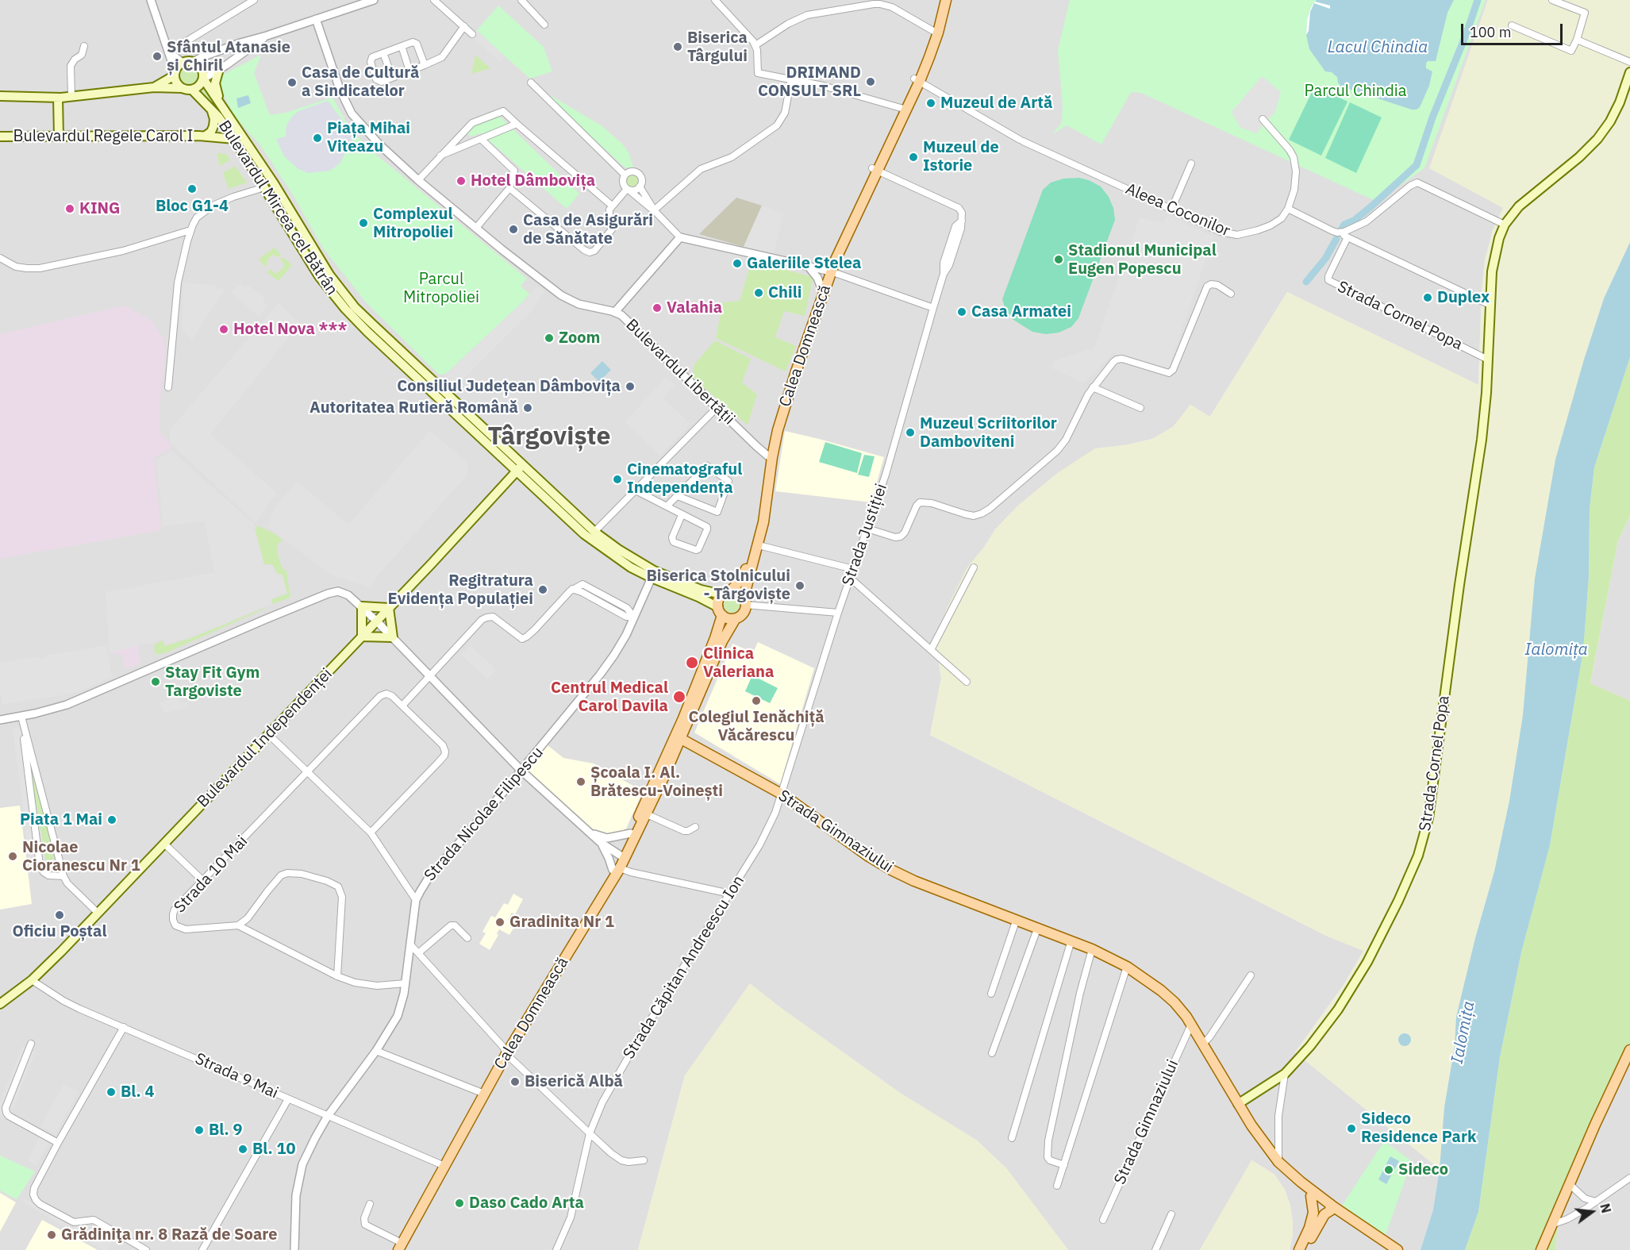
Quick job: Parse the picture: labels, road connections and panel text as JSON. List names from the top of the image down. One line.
{"streets":{"main road":["Bulevardul Regele Carol I","Bulevardul Mircea cel Bătrân","Strada Cornel Popa","Calea Domnească","Bulevardul Independenței","Strada Gimnaziului"],"street":["Aleea Coconilor","Bulevardul Libertății","Strada Justiției","Strada Nicolae Filipescu","Strada 10 Mai","Strada Căpitan Andreescu Ion","Strada 9 Mai"]},"crossings":[["Bulevardul Regele Carol I","Bulevardul Mircea cel Bătrân"],["Bulevardul Mircea cel Bătrân","Calea Domnească"],["Bulevardul Mircea cel Bătrân","Bulevardul Independenței"],["Bulevardul Mircea cel Bătrân","Strada Nicolae Filipescu"],["Aleea Coconilor","Calea Domnească"],["Strada Cornel Popa","Strada Gimnaziului"],["Calea Domnească","Bulevardul Libertății"],["Calea Domnească","Strada Justiției"],["Calea Domnească","Strada Gimnaziului"],["Calea Domnească","Strada 9 Mai"],["Strada Justiției","Strada Gimnaziului"],["Strada Justiției","Strada Căpitan Andreescu Ion"],["Bulevardul Independenței","Strada 9 Mai"],["Strada Nicolae Filipescu","Strada 9 Mai"],["Strada Gimnaziului","Strada Căpitan Andreescu Ion"]],"districts":["Târgoviște"],"water":["Lacul Chindia","Ialomița"],"parks":["Parcul Chindia","Parcul Mitropoliei"],"places":["Biserica Târgului","Sfântul Atanasie și Chiril","DRIMAND CONSULT SRL","Casa de Cultură a Sindicatelor","Muzeul de Artă","Piața Mihai Viteazu","Muzeul de Istorie","Hotel Dâmbovița","Bloc G1-4","KING","Complexul Mitropoliei","Casa de Asigurări de Sănătate","Stadionul Municipal Eugen Popescu","Galeriile Stelea","Chili","Duplex","Valahia","Casa Armatei","Hotel Nova ***","Zoom","Consiliul Județean Dâmbovița","Autoritatea Rutieră Română","Muzeul Scriitorilor Damboviteni","Cinematograful Independența","Biserica Stolnicului - Târgoviște","Regitratura Evidența Populației","Clinica Valeriana","Stay Fit Gym Targoviste","Centrul Medical Carol Davila","Colegiul Ienăchiță Văcărescu","Școala I. Al. Brătescu-Voinești","Piata 1 Mai","Nicolae Cioranescu Nr 1","Oficiu Poștal","Gradinita Nr 1","Biserică Albă","Bl. 4","Sideco Residence Park","Bl. 9","Bl. 10","Sideco","Daso Cado Arta","Grădiniţa nr. 8 Rază de Soare"],"scale_bar":"100 m","north":"right"}
